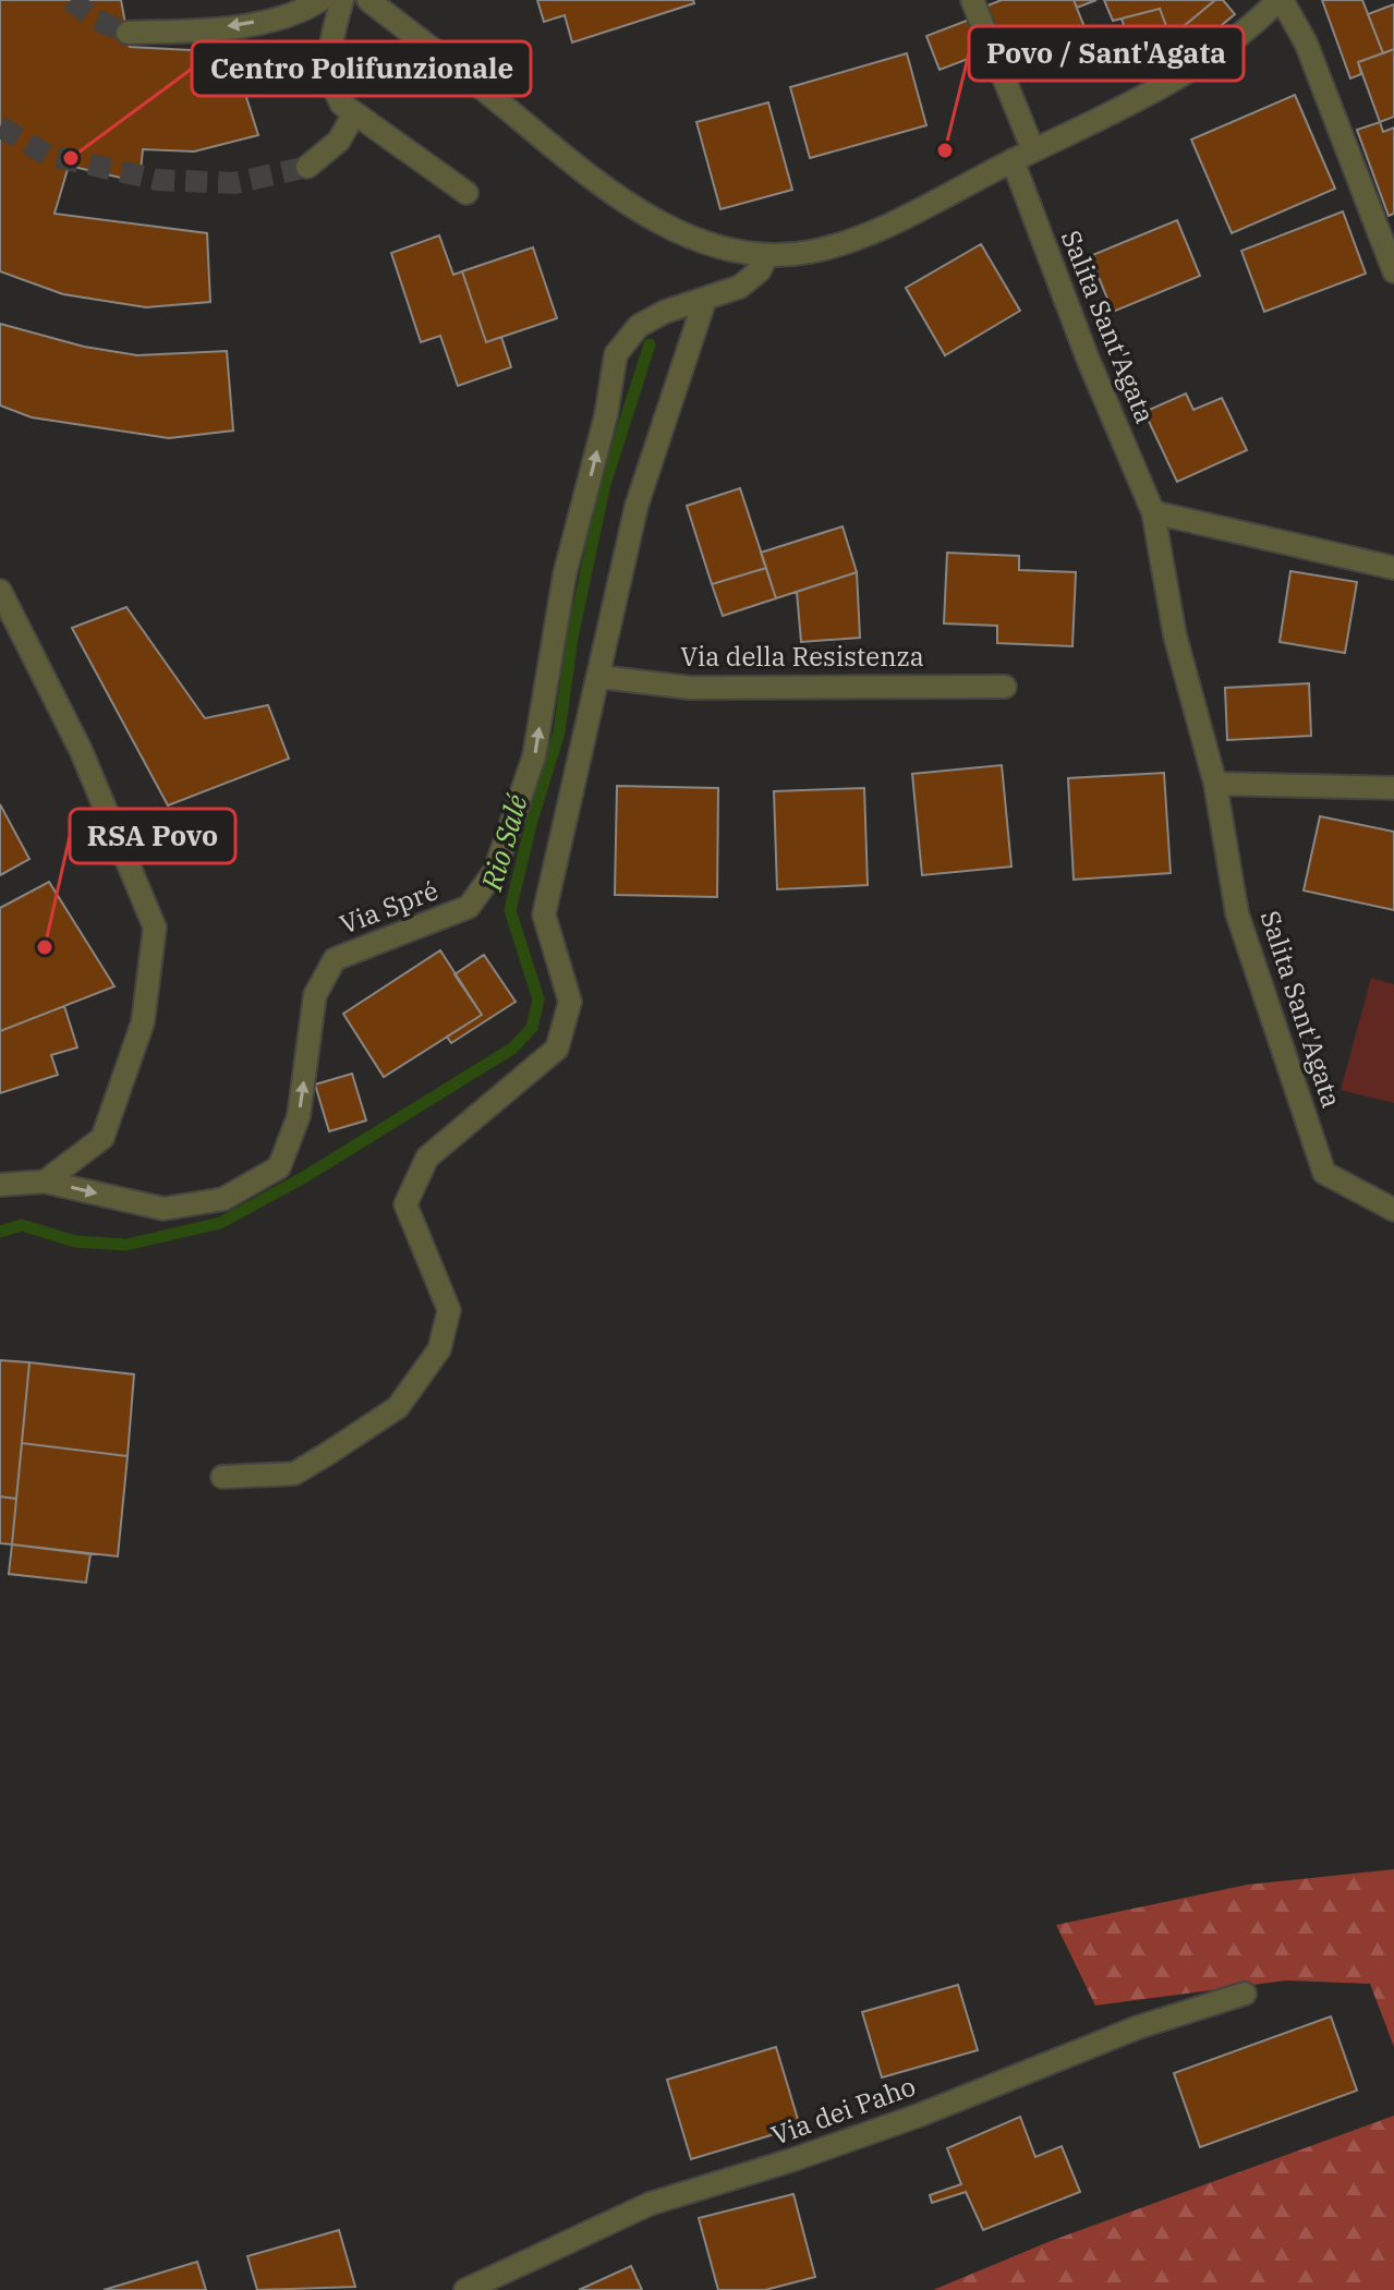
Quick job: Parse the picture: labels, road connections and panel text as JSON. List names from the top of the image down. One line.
{"streets":{"street":["Salita Sant'Agata","Via della Resistenza","Via Spré","Via dei Paho"]},"water":["Rio Salé"],"places":["Povo / Sant'Agata","Centro Polifunzionale","RSA Povo"]}
